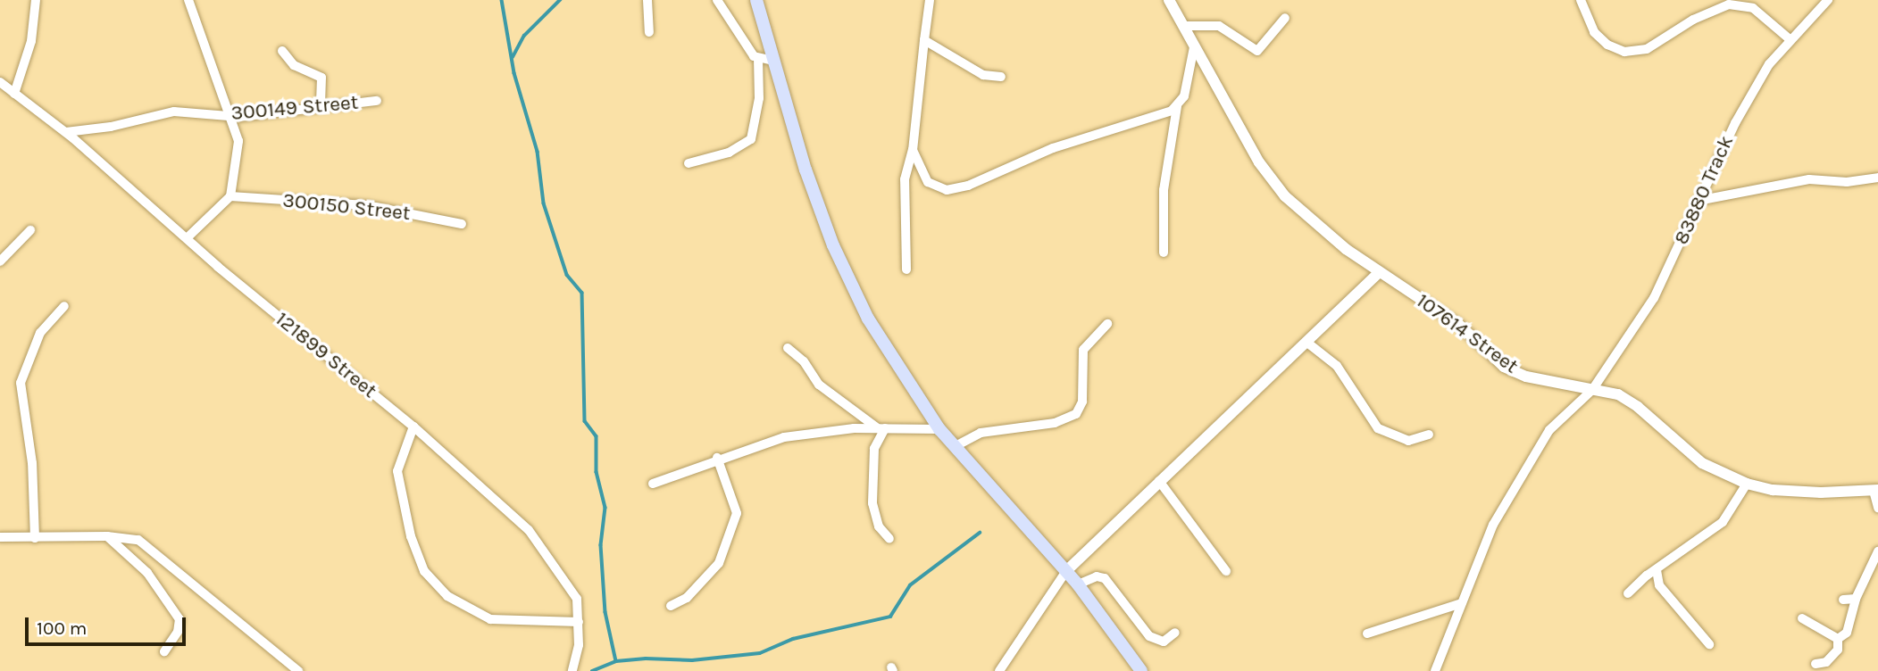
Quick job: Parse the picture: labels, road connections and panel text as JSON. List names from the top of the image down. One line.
{"streets":{"street":["300149 Street","83880 Track","300150 Street","107614 Street","121899 Street"]},"crossings":[["300149 Street","121899 Street"],["83880 Track","107614 Street"]],"scale_bar":"100 m"}
